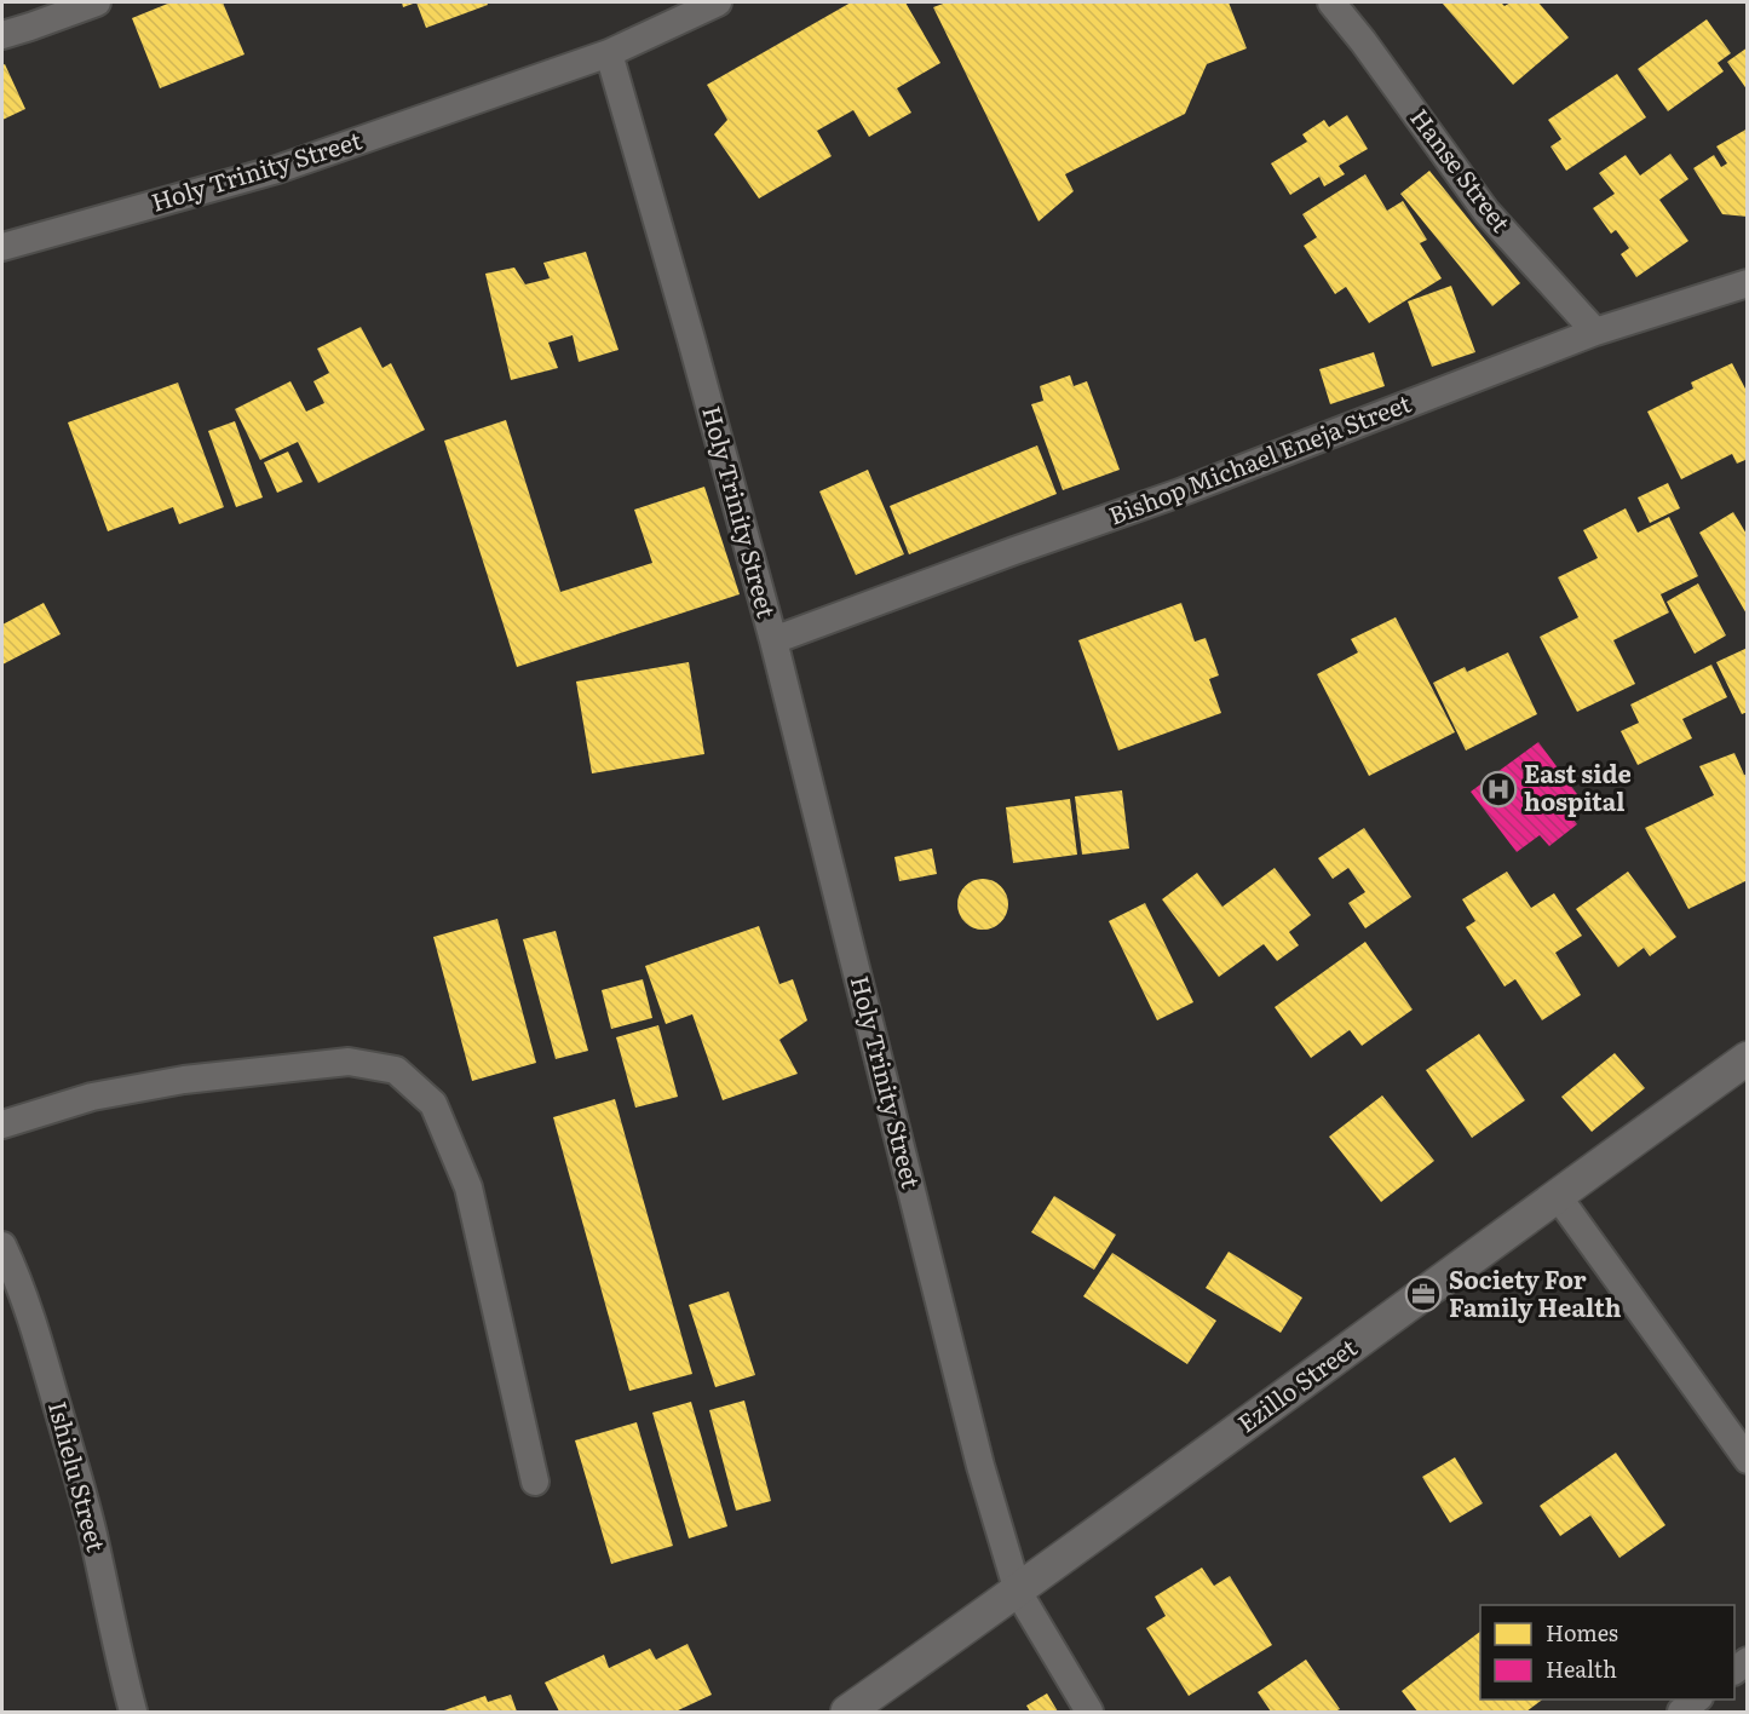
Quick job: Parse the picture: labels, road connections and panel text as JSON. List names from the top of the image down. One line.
{"streets":{"street":["Hanse Street","Holy Trinity Street","Bishop Michael Eneja Street","Ezillo Street","Ishielu Street"]},"crossings":[["Hanse Street","Bishop Michael Eneja Street"],["Holy Trinity Street","Bishop Michael Eneja Street"],["Holy Trinity Street","Ezillo Street"]],"places":{"hospital":["East side hospital"],"office":["Society For Family Health"]},"legend":["Homes","Health"]}
